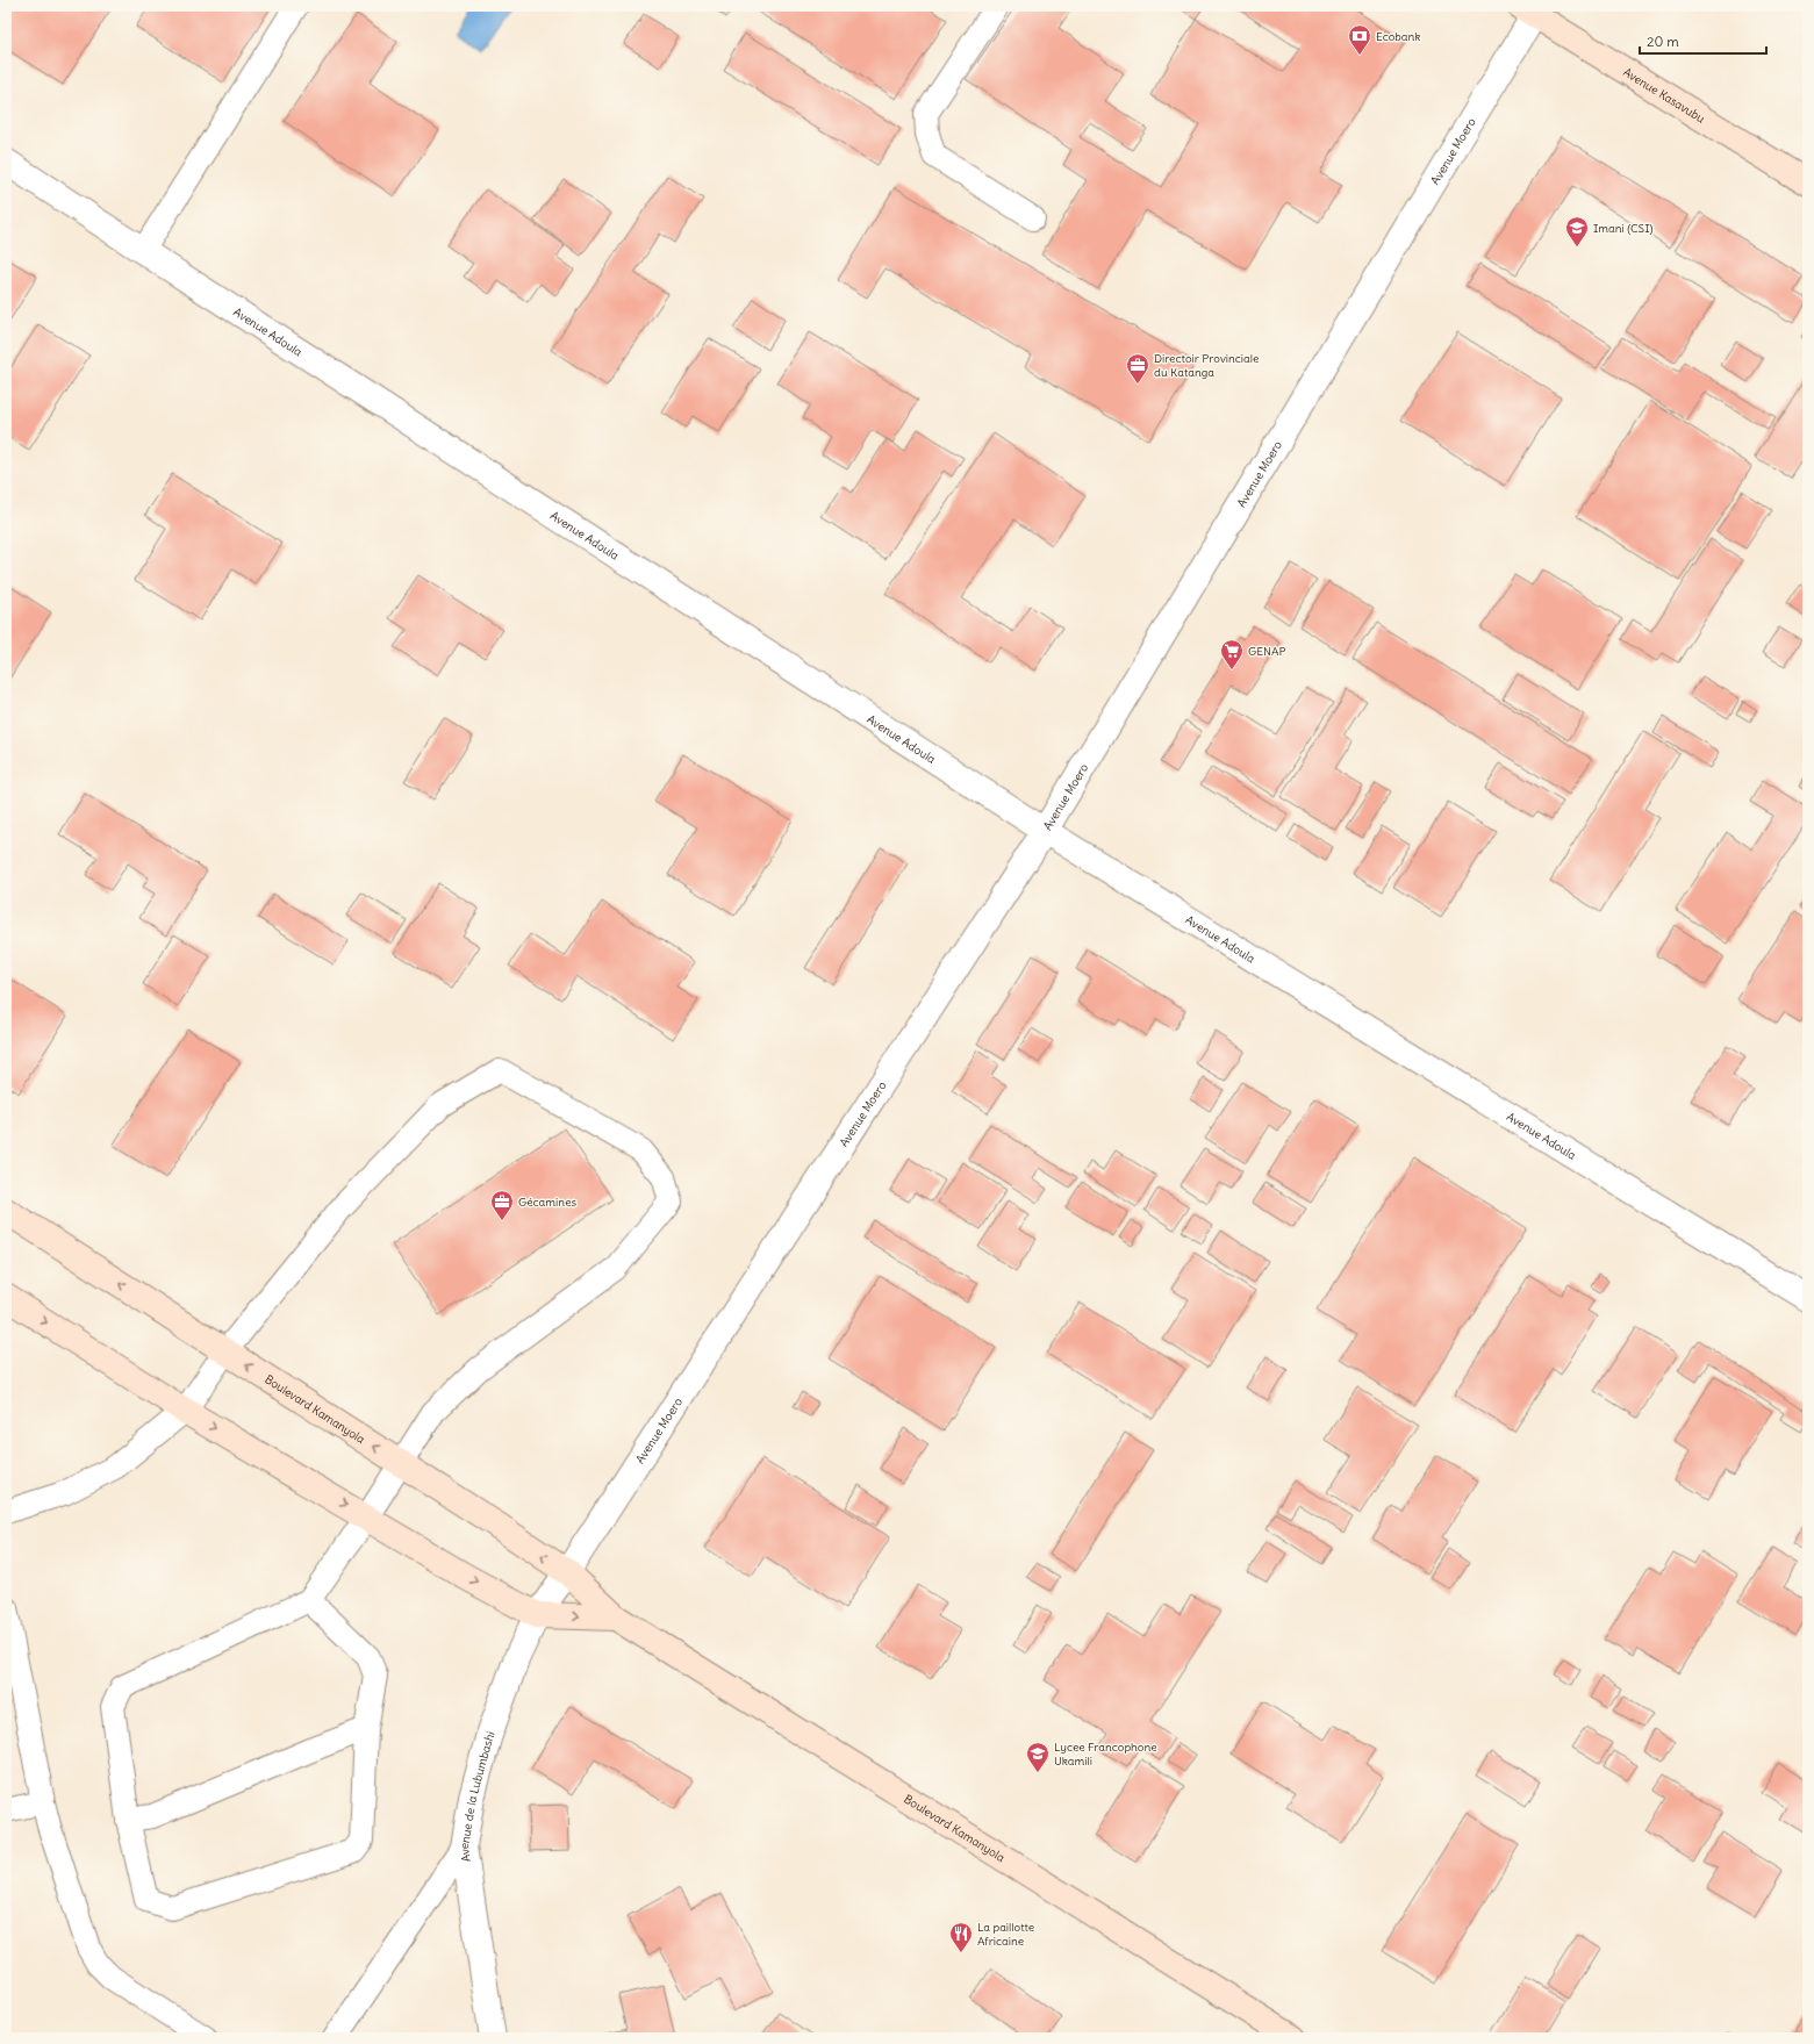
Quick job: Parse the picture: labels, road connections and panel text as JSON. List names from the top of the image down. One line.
{"streets":{"main road":["Avenue Kasavubu","Boulevard Kamanyola"],"street":["Avenue Moero","Avenue Adoula","Avenue de la Lubumbashi"]},"crossings":[["Avenue Kasavubu","Avenue Moero"],["Avenue Moero","Avenue Adoula"],["Avenue Moero","Boulevard Kamanyola"],["Avenue Moero","Avenue de la Lubumbashi"],["Boulevard Kamanyola","Avenue de la Lubumbashi"]],"places":{"bank":["Ecobank"],"school or university":["Imani (CSI)","Lycee Francophone Ukamili"],"office":["Directoir Provinciale du Katanga","Gécamines"],"supermarket":["GENAP"],"restaurant":["La paillotte Africaine"]},"scale_bar":"20 m"}
